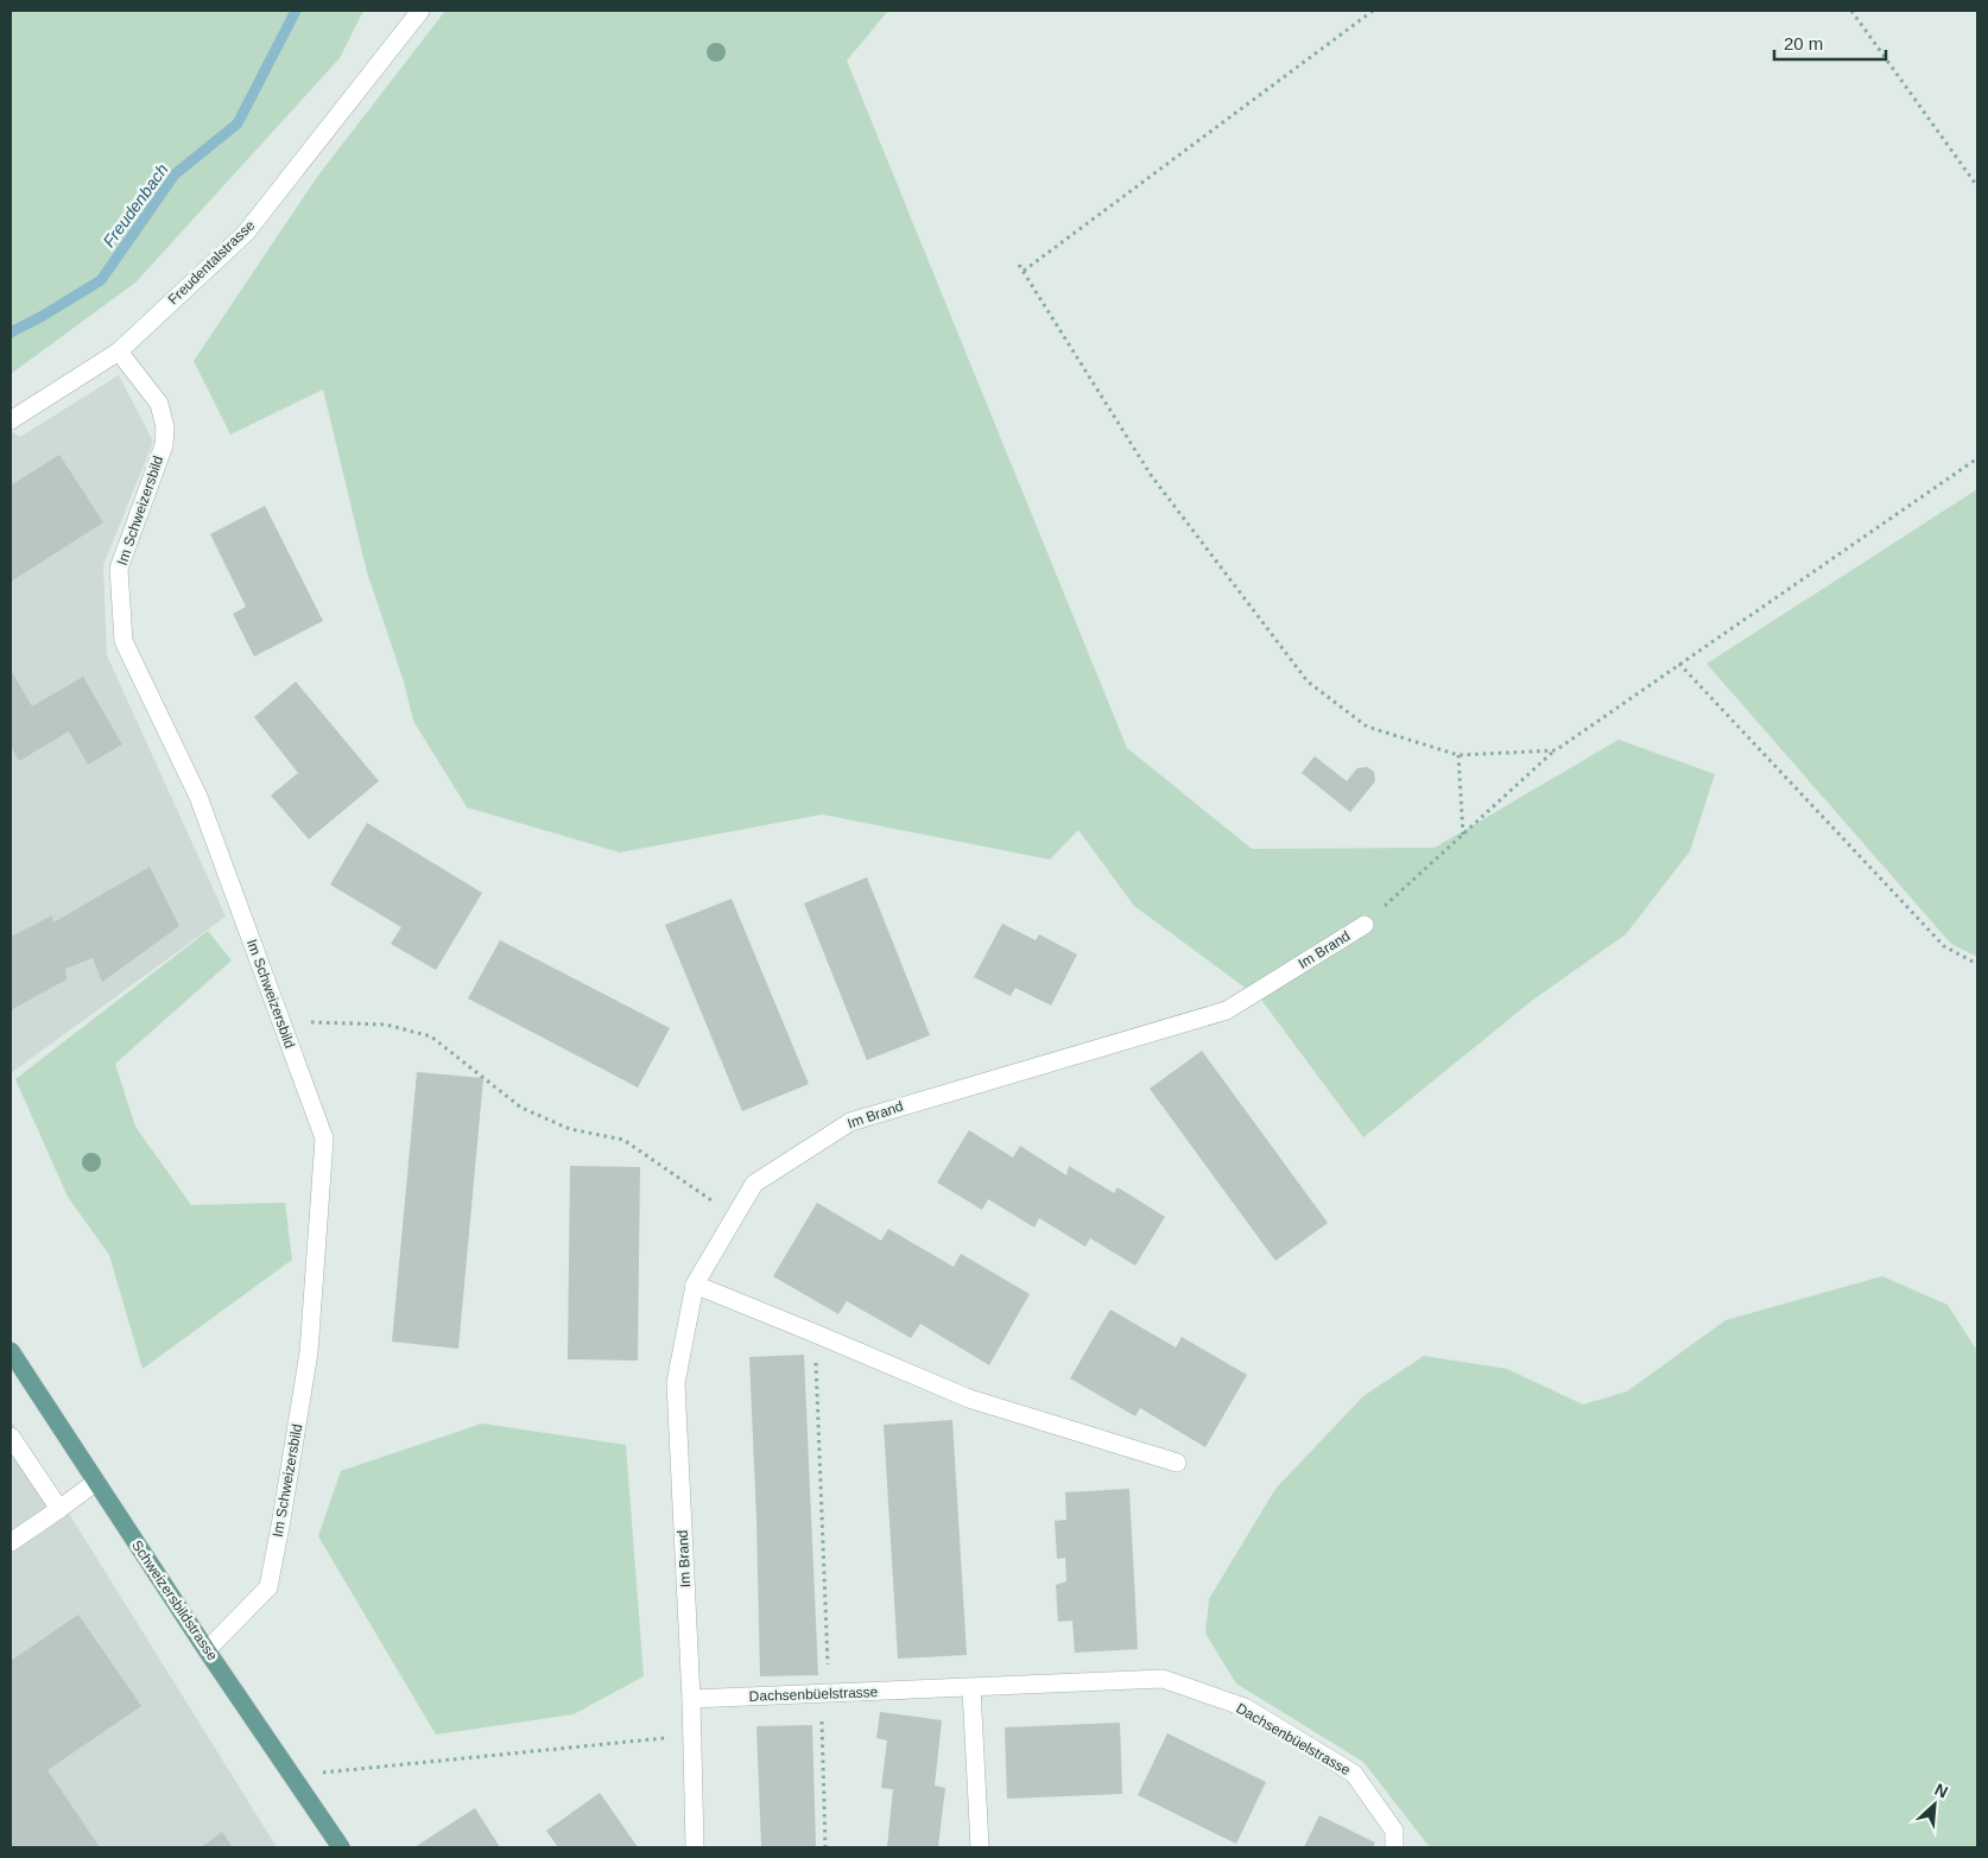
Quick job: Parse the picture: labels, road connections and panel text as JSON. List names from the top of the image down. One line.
{"streets":{"main road":["Schweizersbildstrasse"],"street":["Freudentalstrasse","Im Schweizersbild","Im Brand","Dachsenbüelstrasse"]},"crossings":[["Freudentalstrasse","Im Schweizersbild"],["Im Schweizersbild","Schweizersbildstrasse"],["Im Brand","Dachsenbüelstrasse"]],"water":["Freudenbach"],"scale_bar":"20 m","north":"top right"}
